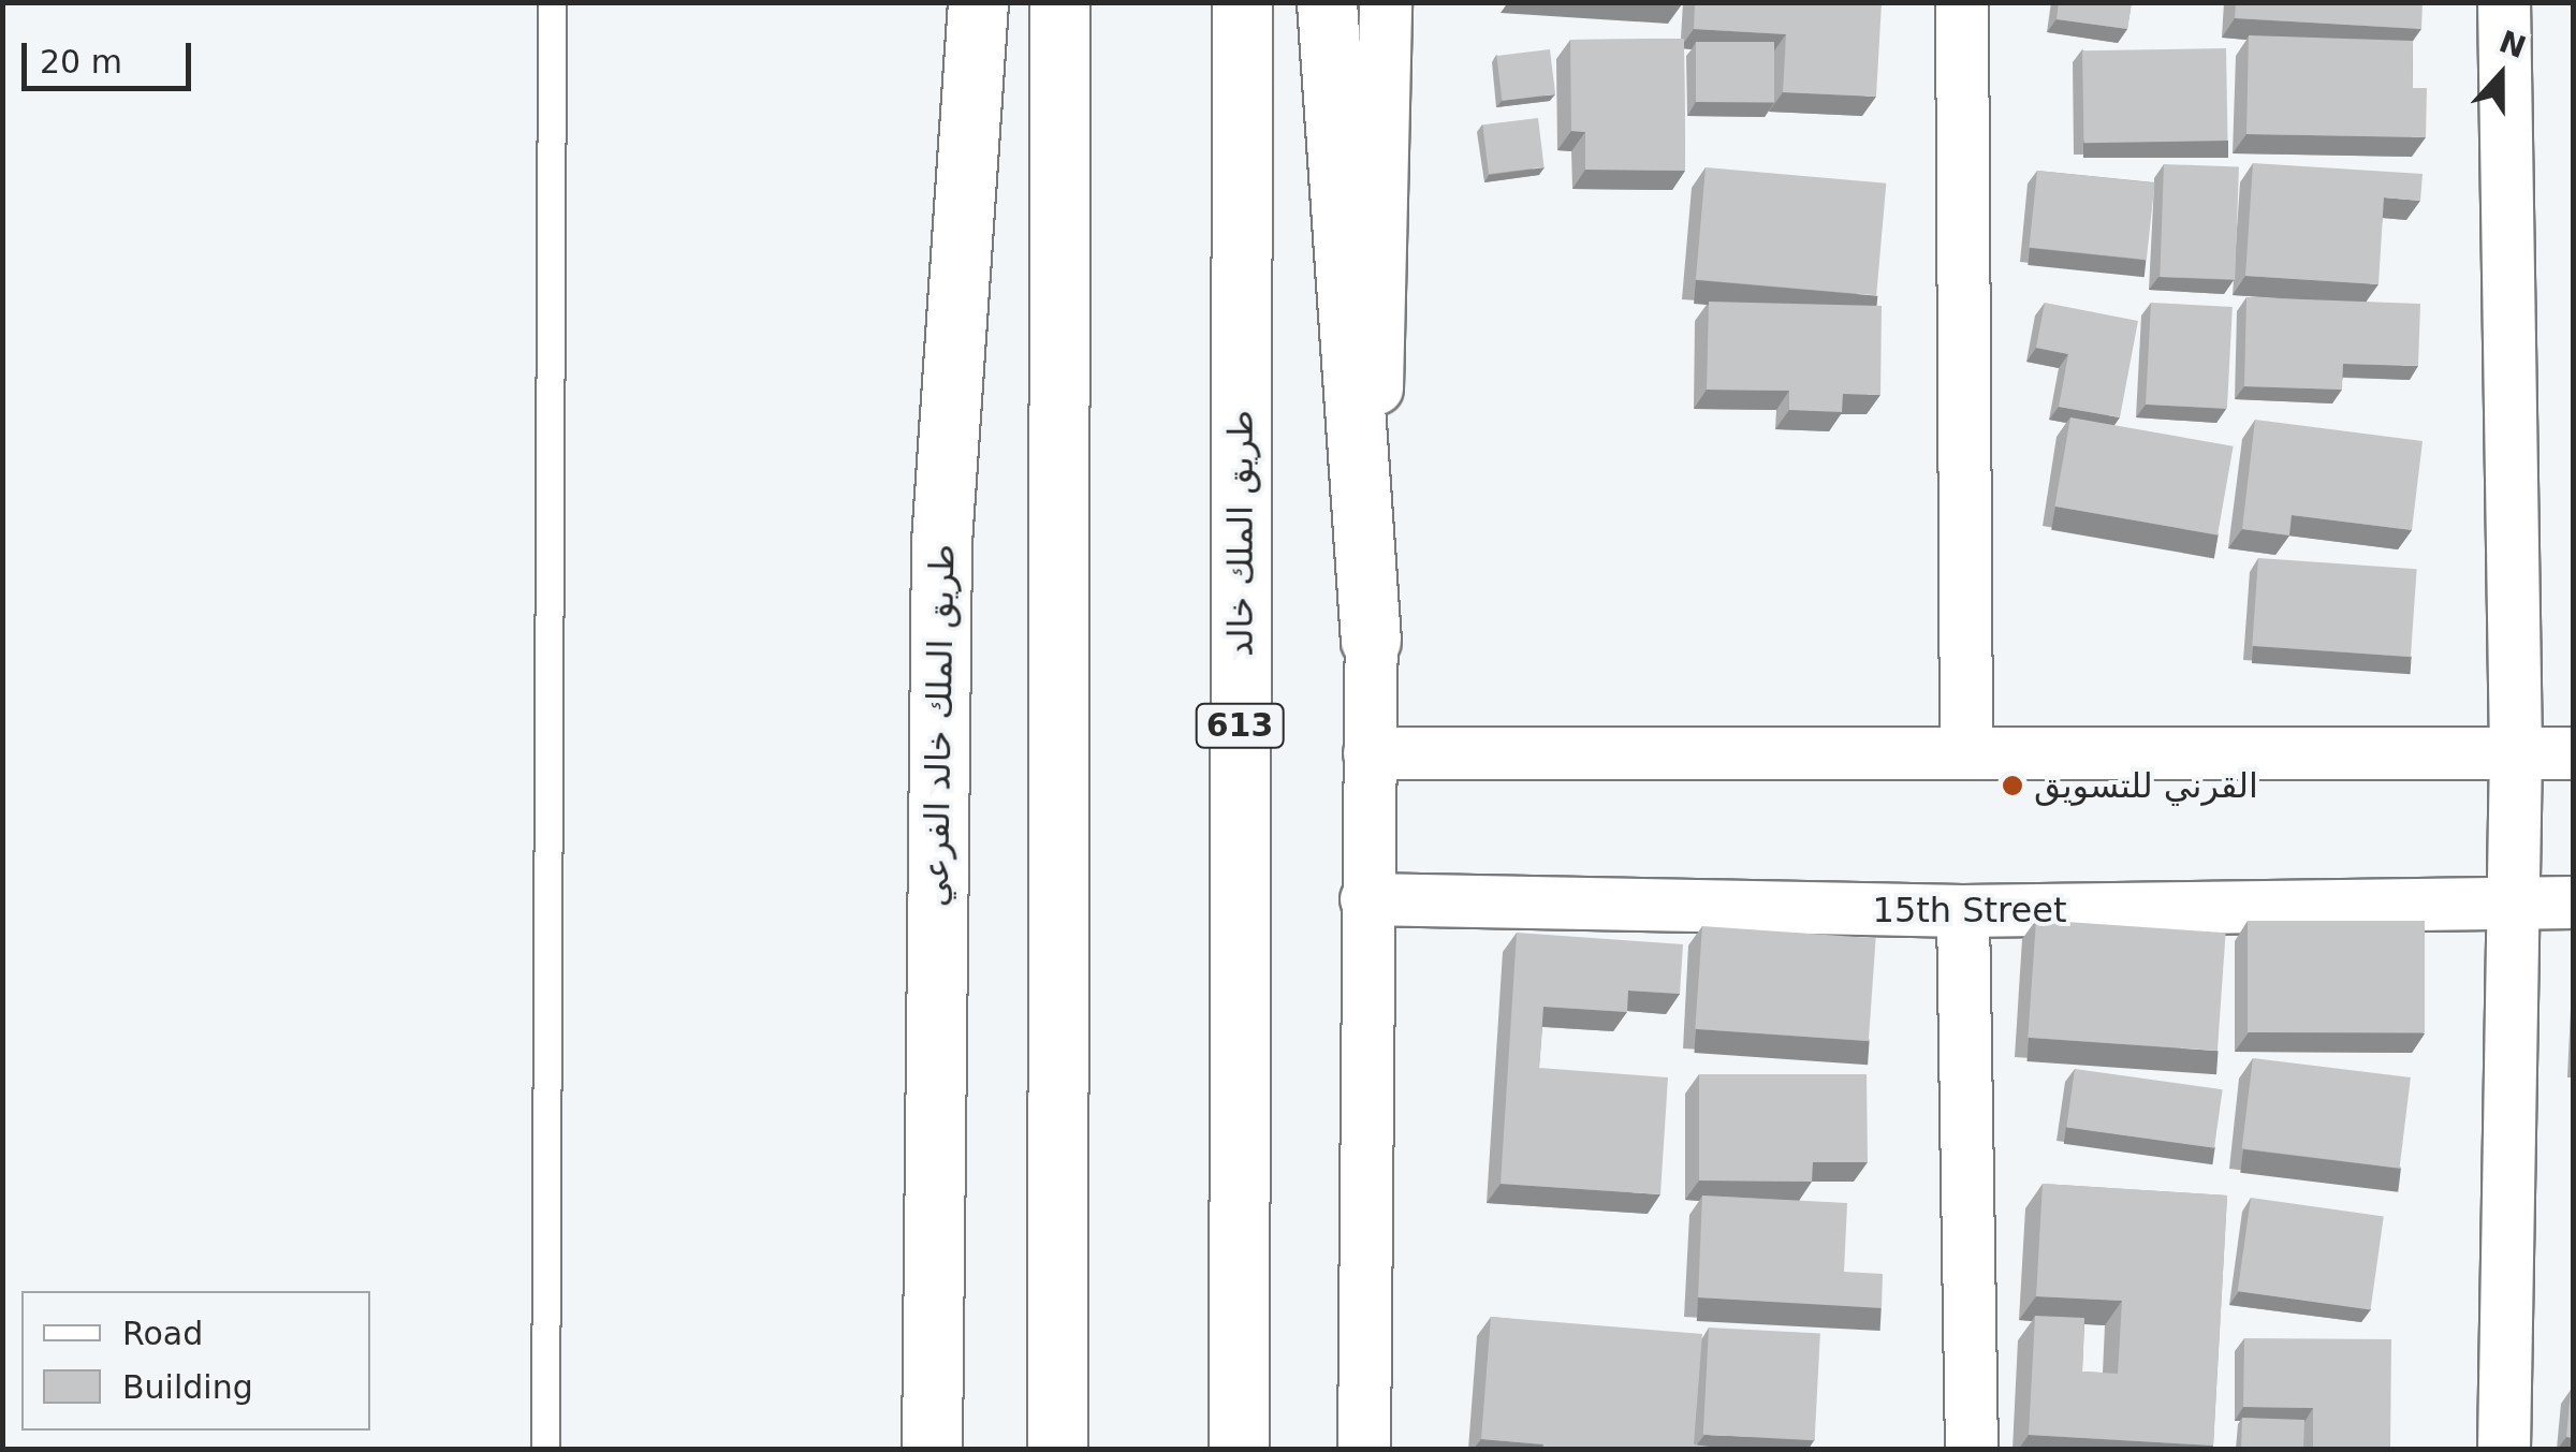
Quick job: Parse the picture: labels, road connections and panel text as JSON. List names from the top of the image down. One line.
{"streets":{"main road":["طريق الملك خالد","طريق الملك خالد الفرعي","613"],"street":["15th Street"]},"places":["القرني للتسويق"],"legend":["Road","Building"],"scale_bar":"20 m","north":"top"}
